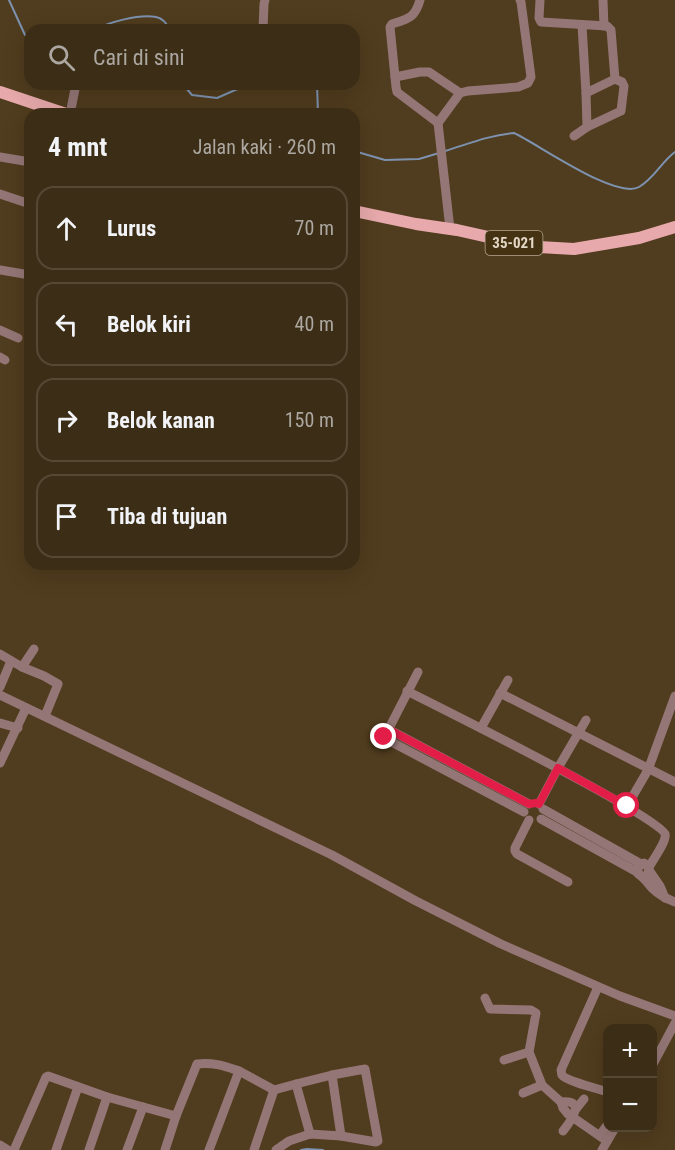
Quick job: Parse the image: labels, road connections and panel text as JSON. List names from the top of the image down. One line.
{"streets":{"main road":["35-021"]},"page":{"search":"Cari di sini","heading":["4 mnt","Jalan kaki · 260 m"],"list":[["Lurus","70 m"],["Belok kiri","40 m"],["Belok kanan","150 m"],"Tiba di tujuan"],"map_buttons":["+","−"]}}
